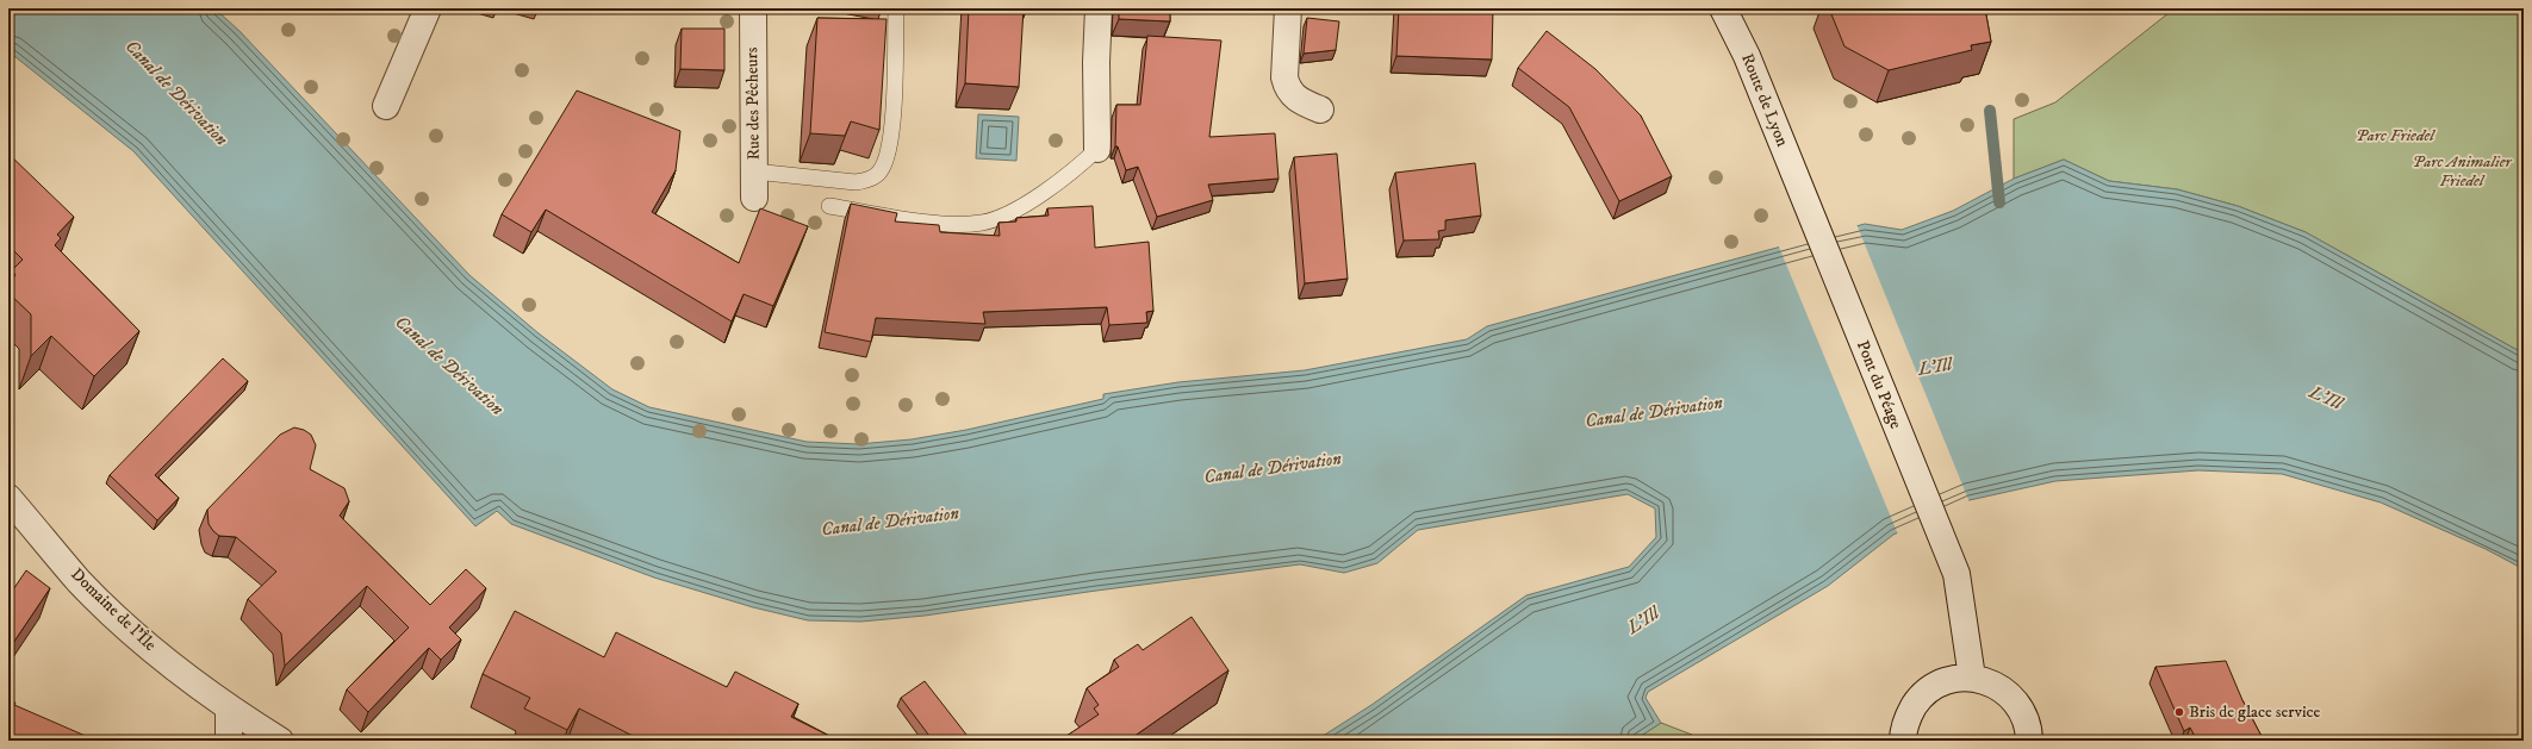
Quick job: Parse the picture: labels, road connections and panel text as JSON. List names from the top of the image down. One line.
{"streets":{"street":["Route de Lyon","Rue des Pêcheurs","Pont du Péage","Domaine de l'Île"]},"crossings":[["Route de Lyon","Pont du Péage"]],"water":["Canal de Dérivation","L'Ill"],"parks":["Parc Friedel","Parc Animalier Friedel"],"places":["Bris de glace service"]}
